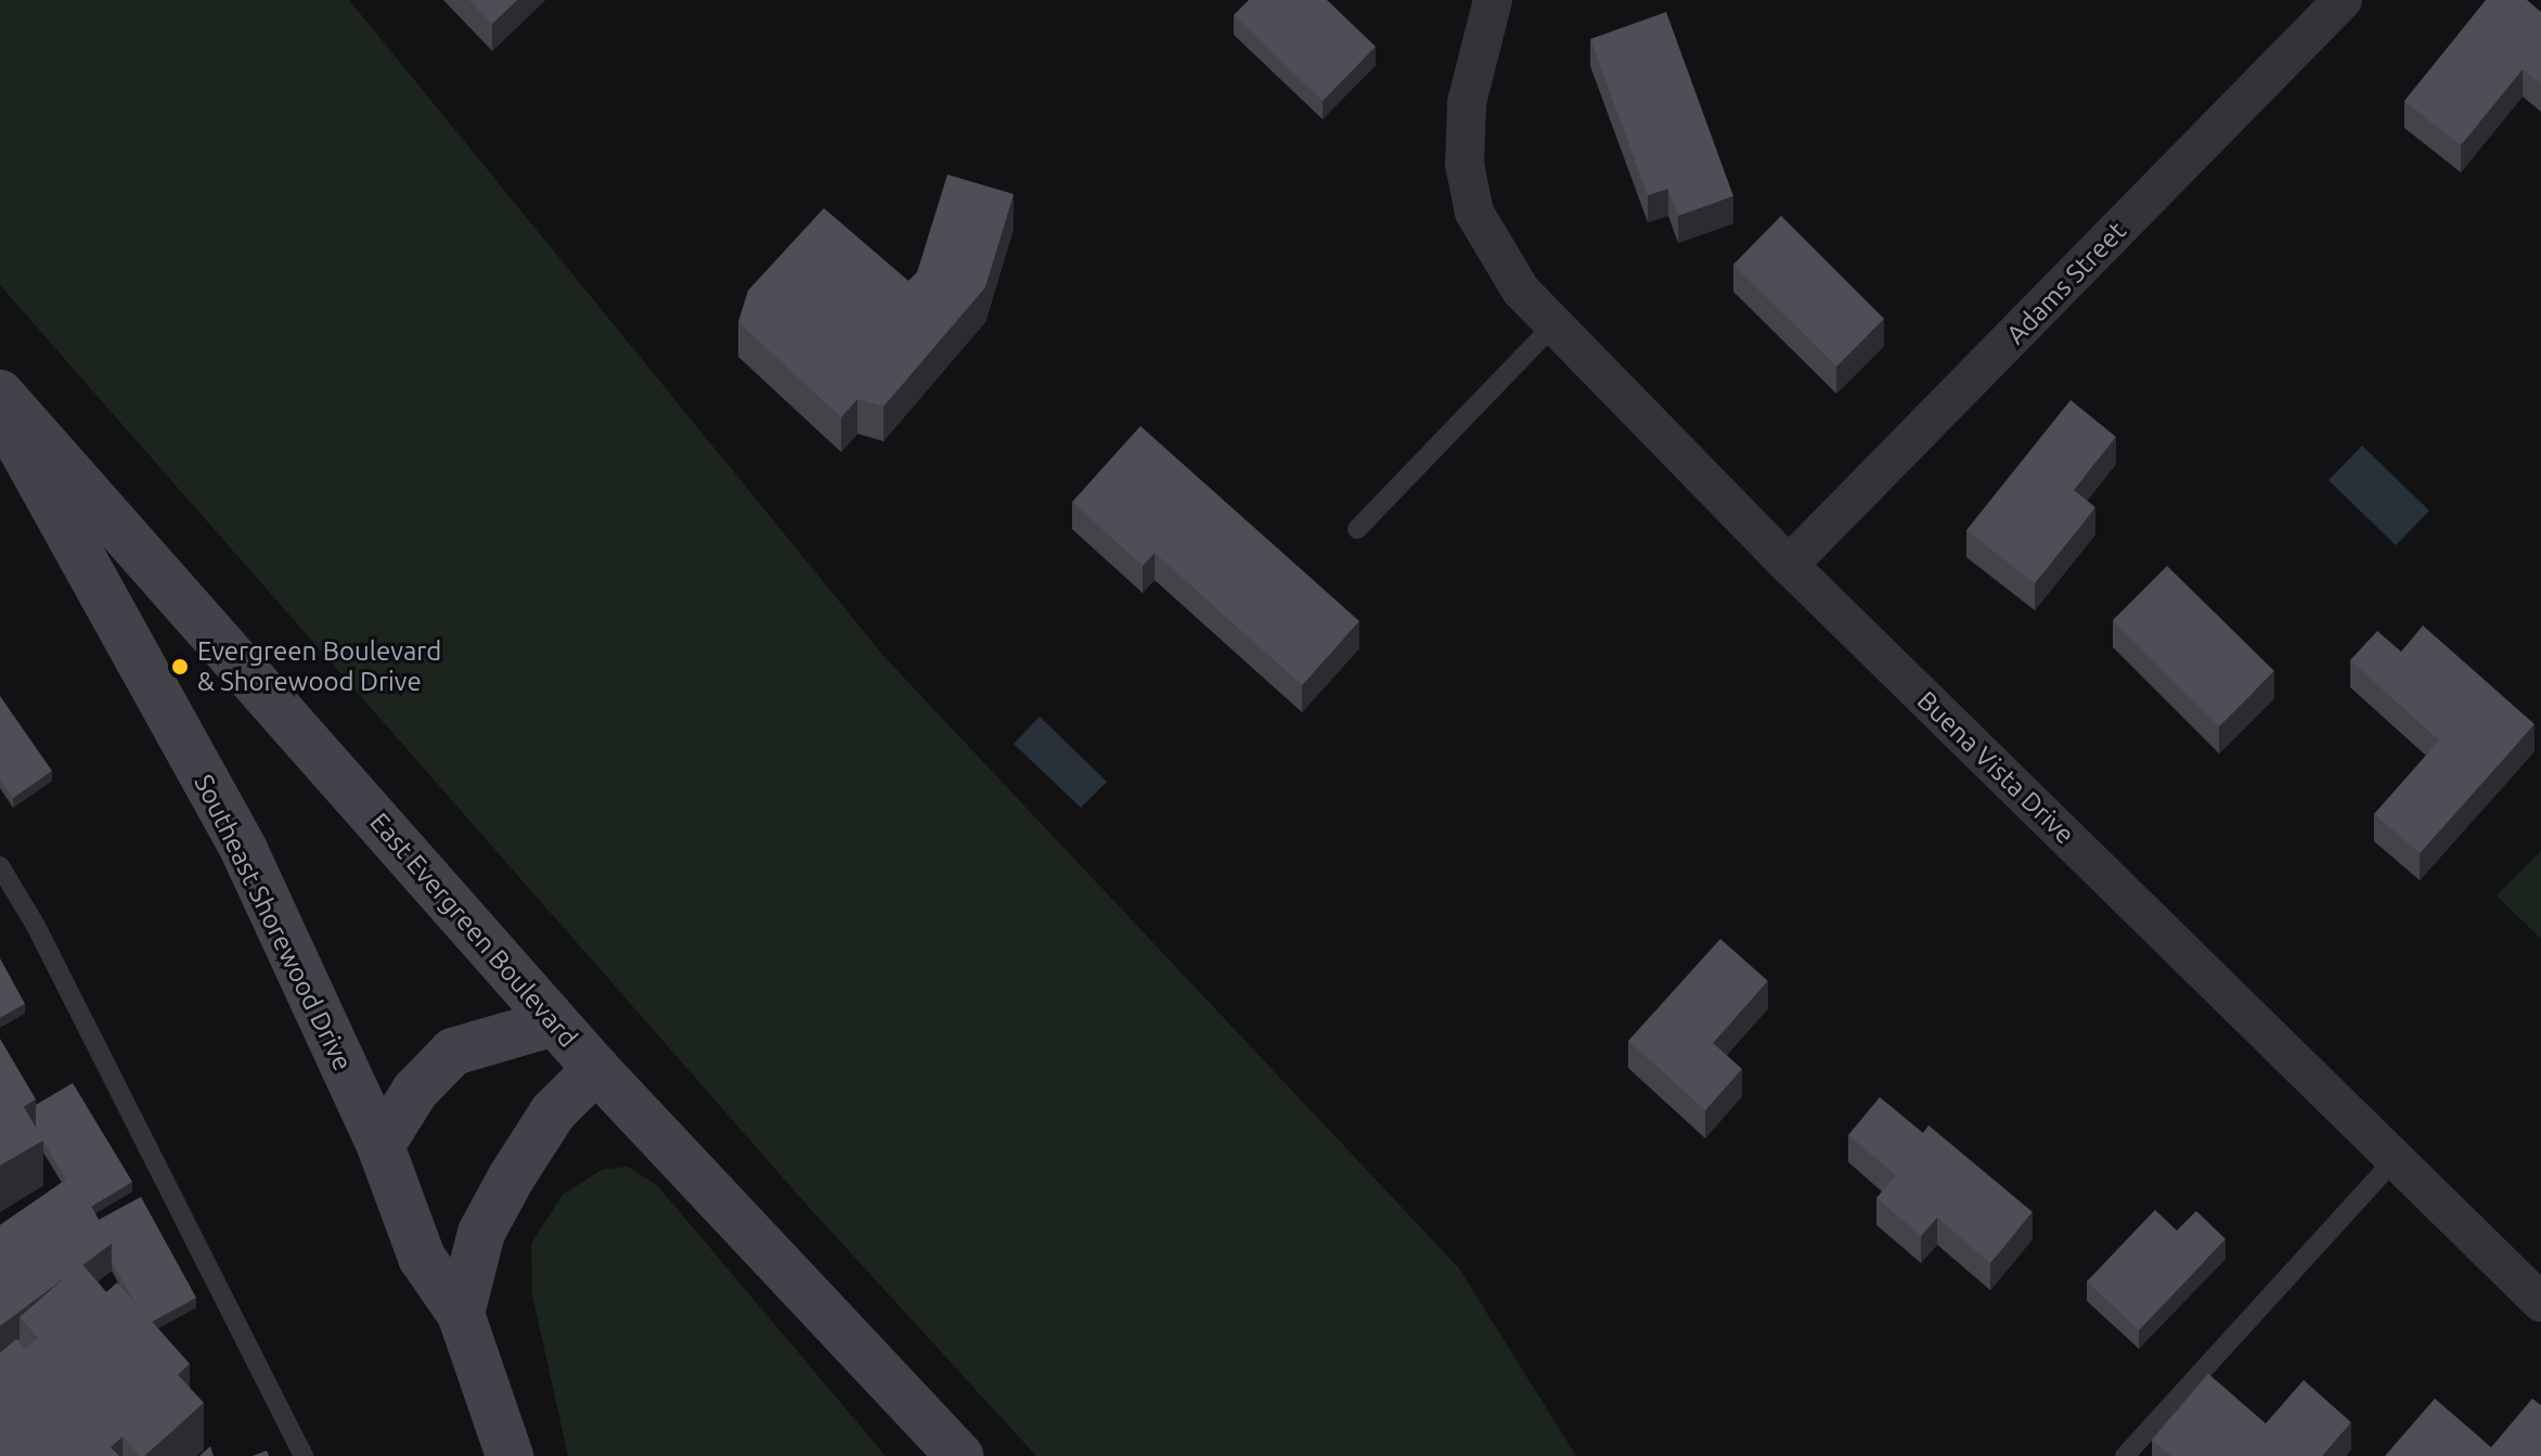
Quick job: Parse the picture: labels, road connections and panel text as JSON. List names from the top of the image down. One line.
{"streets":{"street":["Adams Street","Buena Vista Drive","Southeast Shorewood Drive","East Evergreen Boulevard"]},"crossings":[["Adams Street","Buena Vista Drive"]],"places":["Evergreen Boulevard & Shorewood Drive"]}
